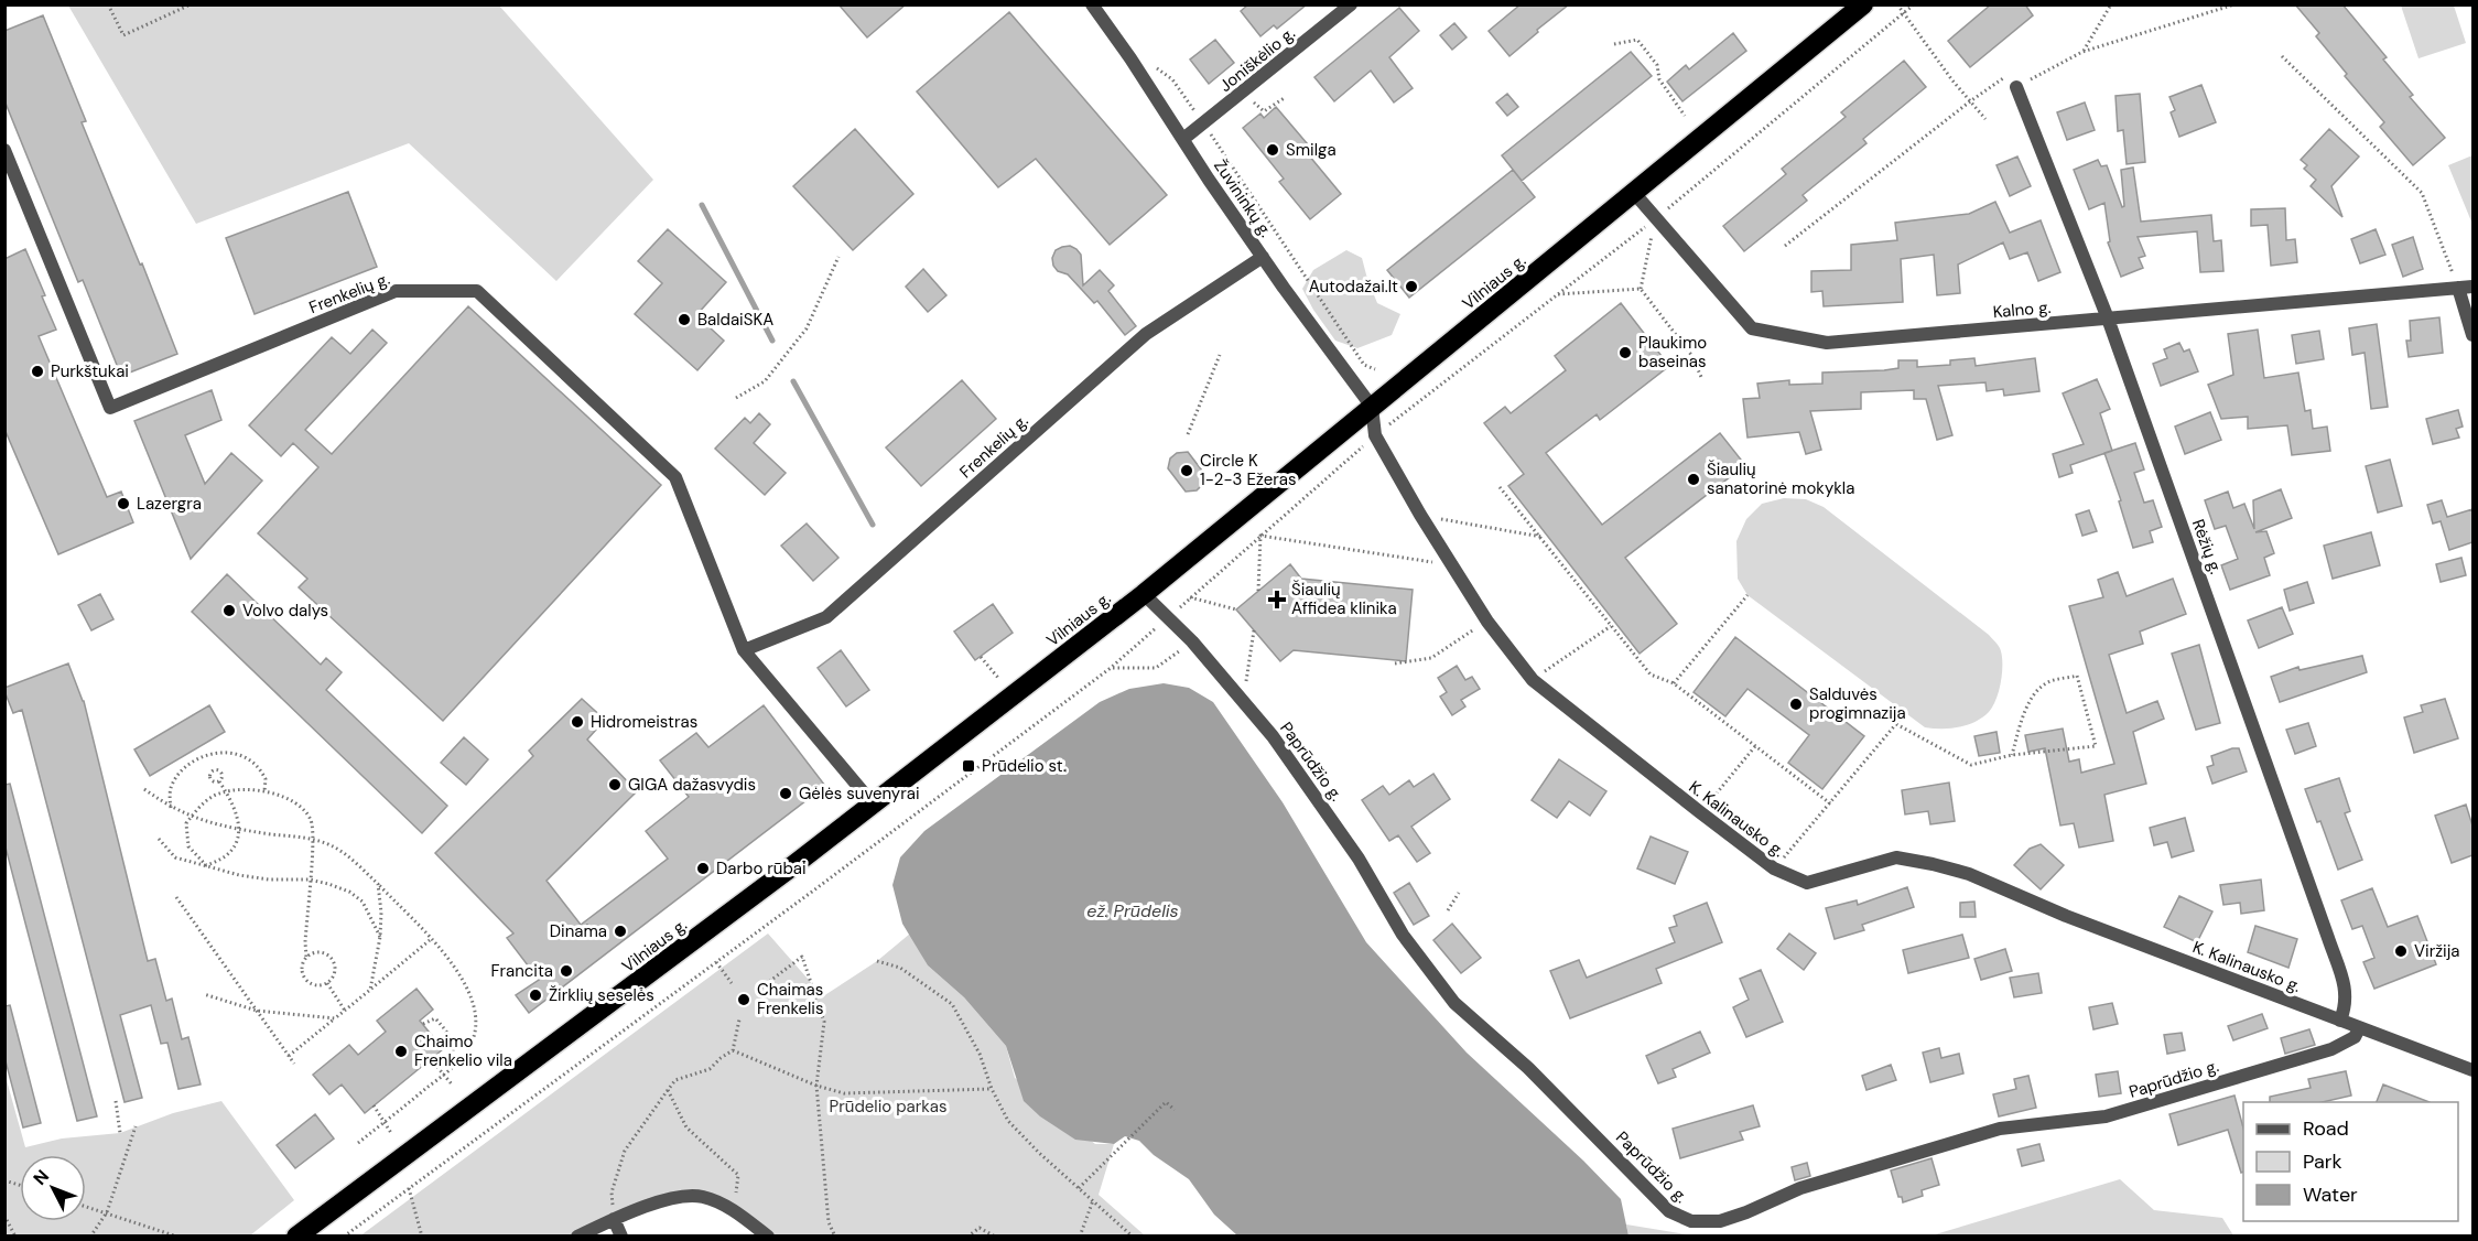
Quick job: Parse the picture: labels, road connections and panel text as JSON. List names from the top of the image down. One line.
{"streets":{"highway":["Vilniaus g."],"street":["Joniškėlio g.","Žuvininkų g.","Frenkelių g.","Kalno g.","Rėžių g.","Paprūdžio g.","K. Kalinausko g."]},"crossings":[["Joniškėlio g.","Žuvininkų g."],["Žuvininkų g.","Vilniaus g."],["Žuvininkų g.","Frenkelių g."],["Žuvininkų g.","K. Kalinausko g."],["Vilniaus g.","Frenkelių g."],["Vilniaus g.","Kalno g."],["Vilniaus g.","Paprūdžio g."],["Vilniaus g.","K. Kalinausko g."],["Kalno g.","Rėžių g."],["Rėžių g.","K. Kalinausko g."],["Paprūdžio g.","K. Kalinausko g."]],"water":["ež. Prūdelis"],"parks":["Prūdelio parkas"],"places":{"other":["Smilga","Autodažai.lt","BaldaiSKA","Plaukimo baseinas","Purkštukai","Circle K 1-2-3 Ežeras","Šiaulių sanatorinė mokykla","Lazergra","Volvo dalys","Salduvės progimnazija","Hidromeistras","GIGA dažasvydis","Gėlės suvenyrai","Darbo rūbai","Dinama","Viržija","Francita","Žirklių seselės","Chaimas Frenkelis","Chaimo Frenkelio vila"],"health":["Šiaulių Affidea klinika"],"transit":["Prūdelio st."]},"legend":["Road","Park","Water"],"north":"top left"}
